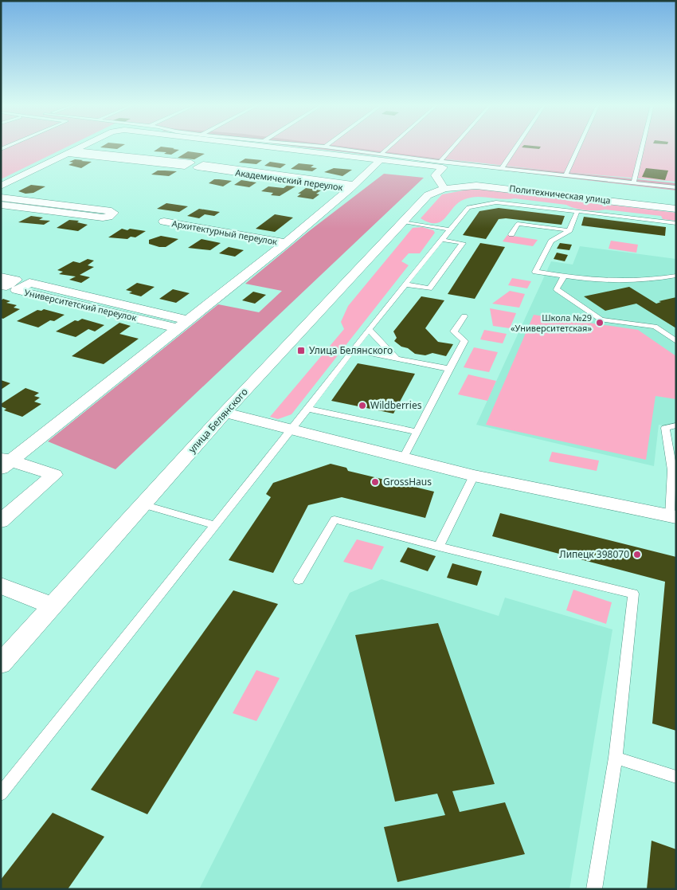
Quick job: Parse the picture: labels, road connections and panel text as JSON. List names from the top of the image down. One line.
{"streets":{"street":["Академический переулок","Политехническая улица","Архитектурный переулок","Университетский переулок","улица Белянского"]},"crossings":[["Политехническая улица","улица Белянского"]],"places":{"other":["Школа №29 «Университетская»","Wildberries","GrossHaus","Липецк 398070"],"transit":["Улица Белянского"]}}
